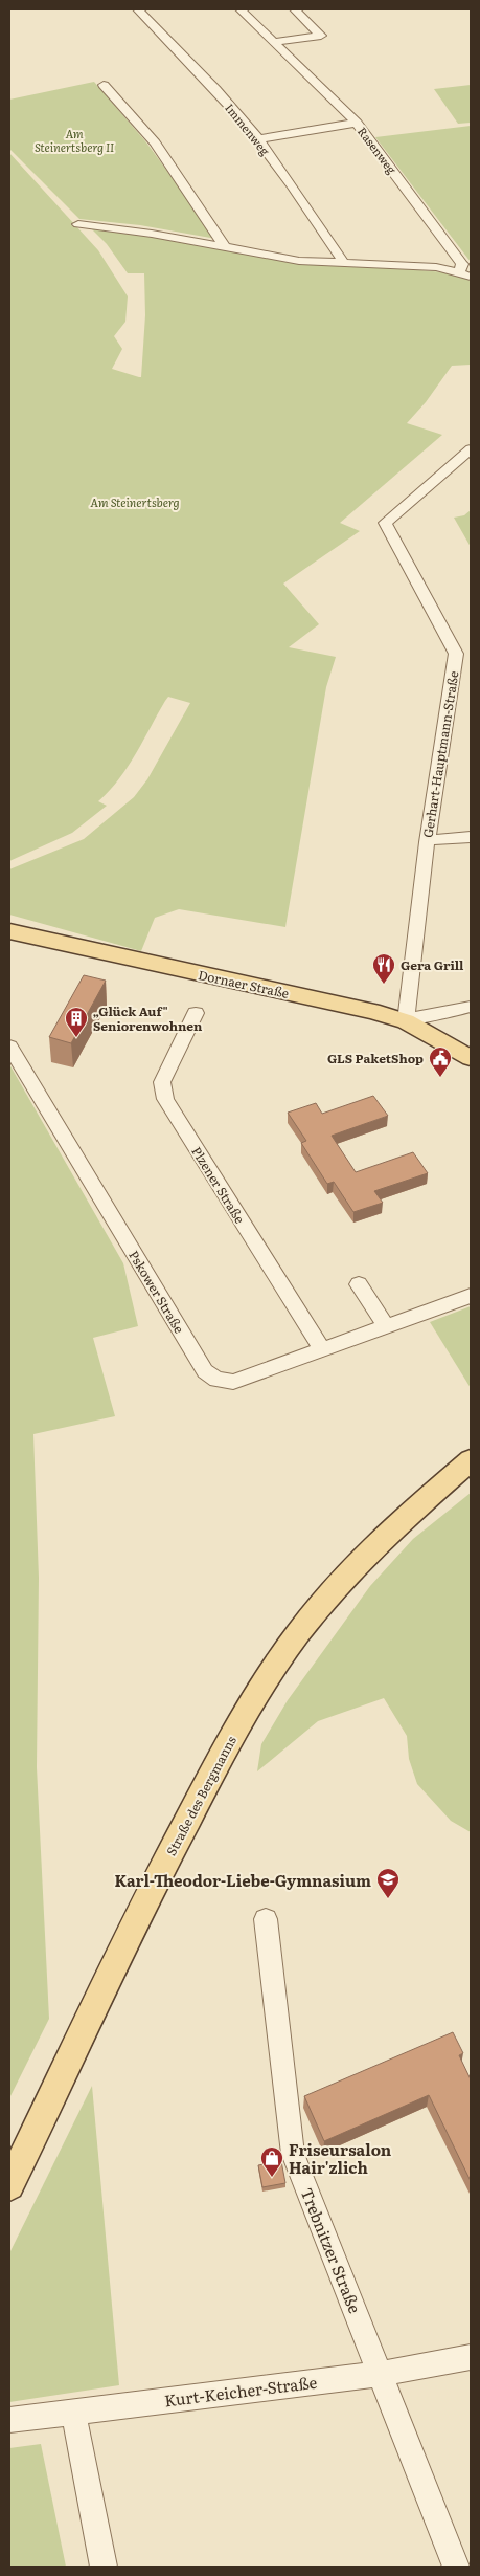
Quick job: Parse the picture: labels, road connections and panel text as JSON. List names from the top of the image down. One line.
{"streets":{"main road":["Dornaer Straße","Straße des Bergmanns"],"street":["Immenweg","Rasenweg","Gerhart-Hauptmann-Straße","Plzener Straße","Pskower Straße","Trebnitzer Straße","Kurt-Keicher-Straße"]},"crossings":[["Gerhart-Hauptmann-Straße","Dornaer Straße"],["Plzener Straße","Pskower Straße"],["Trebnitzer Straße","Kurt-Keicher-Straße"]],"parks":["Am Steinertsberg II","Am Steinertsberg"],"places":{"restaurant":["Gera Grill"],"building":["„Glück Auf\" Seniorenwohnen"],"public building":["GLS PaketShop"],"school or university":["Karl-Theodor-Liebe-Gymnasium"],"shop":["Friseursalon Hair'zlich"]}}
